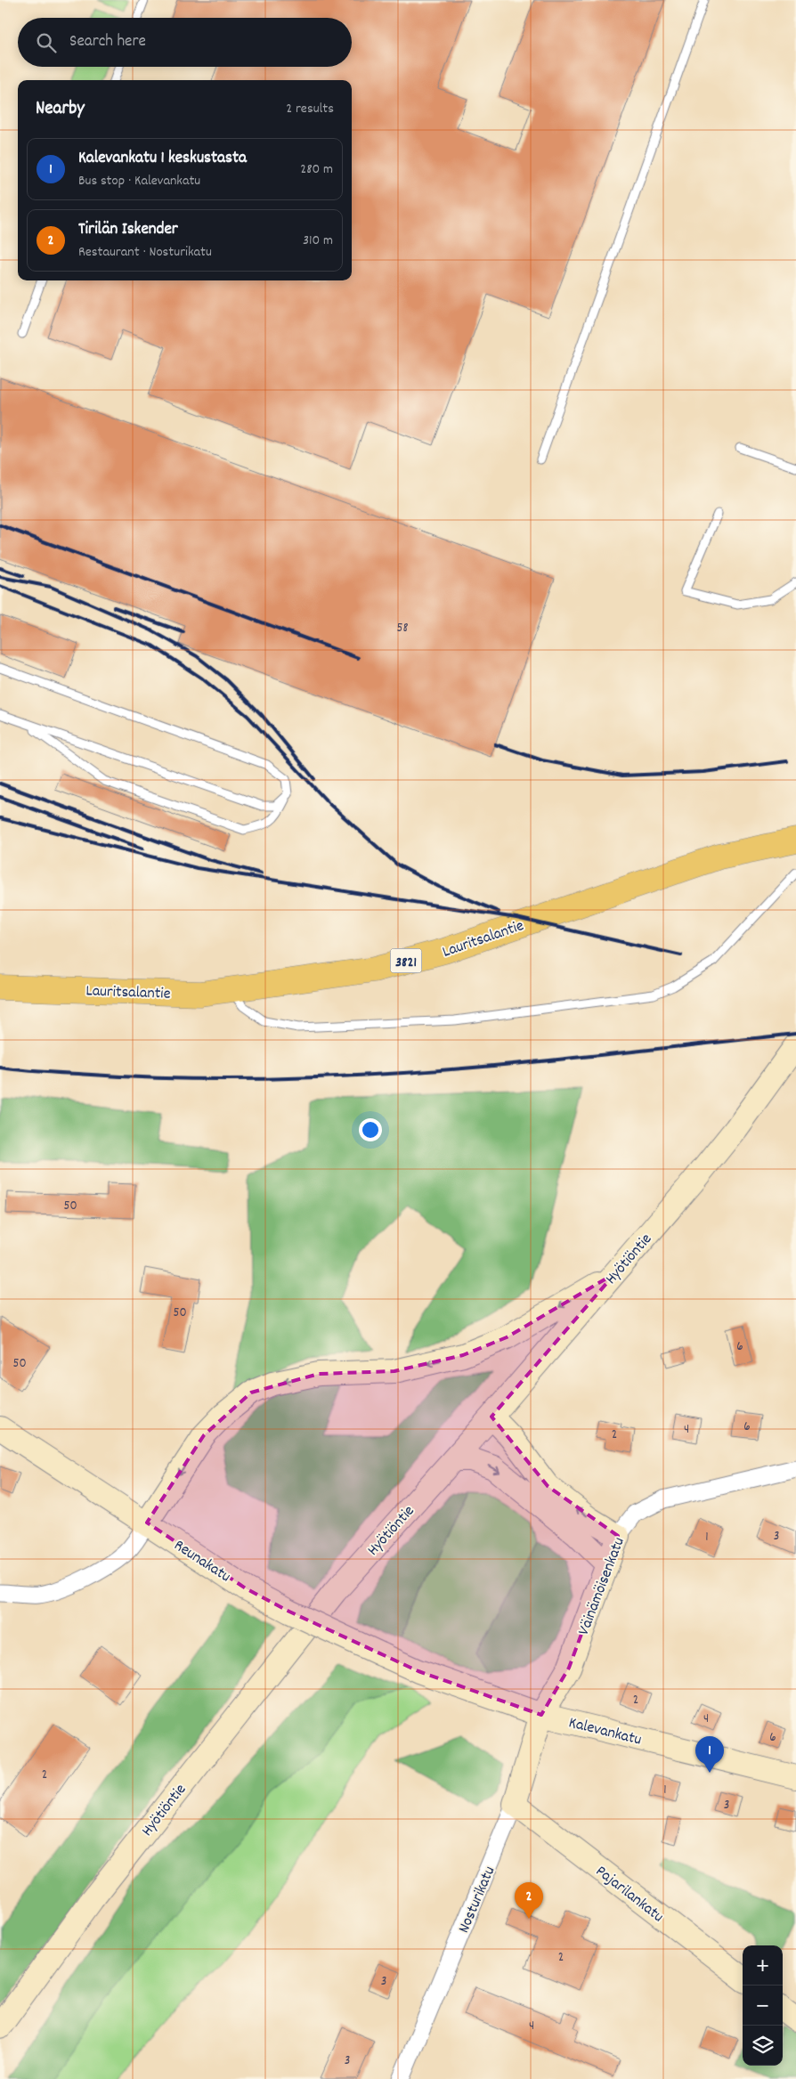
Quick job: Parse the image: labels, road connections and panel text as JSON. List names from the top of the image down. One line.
{"streets":{"main road":["Lauritsalantie","3821","Hyötiöntie","Reunakatu","Väinämöisenkatu","Kalevankatu","Pajarilankatu","Nosturikatu"]},"crossings":[["Reunakatu","Kalevankatu"],["Väinämöisenkatu","Kalevankatu"],["Väinämöisenkatu","Nosturikatu"],["Kalevankatu","Nosturikatu"],["Pajarilankatu","Nosturikatu"]],"house_numbers":["58","50","50","6","50","6","4","2","3","1","2","4","6","2","1","3","2","3","4","3"],"page":{"search":"Search here","heading":["Nearby","2 results"],"list":[{"mark":"1","name":"Kalevankatu 1 keskustasta","note":"Bus stop · Kalevankatu","value":"280 m"},{"mark":"2","name":"Tirilän Iskender","note":"Restaurant · Nosturikatu","value":"310 m"}],"pins":["1","2"],"map_buttons":["+","−"]}}
